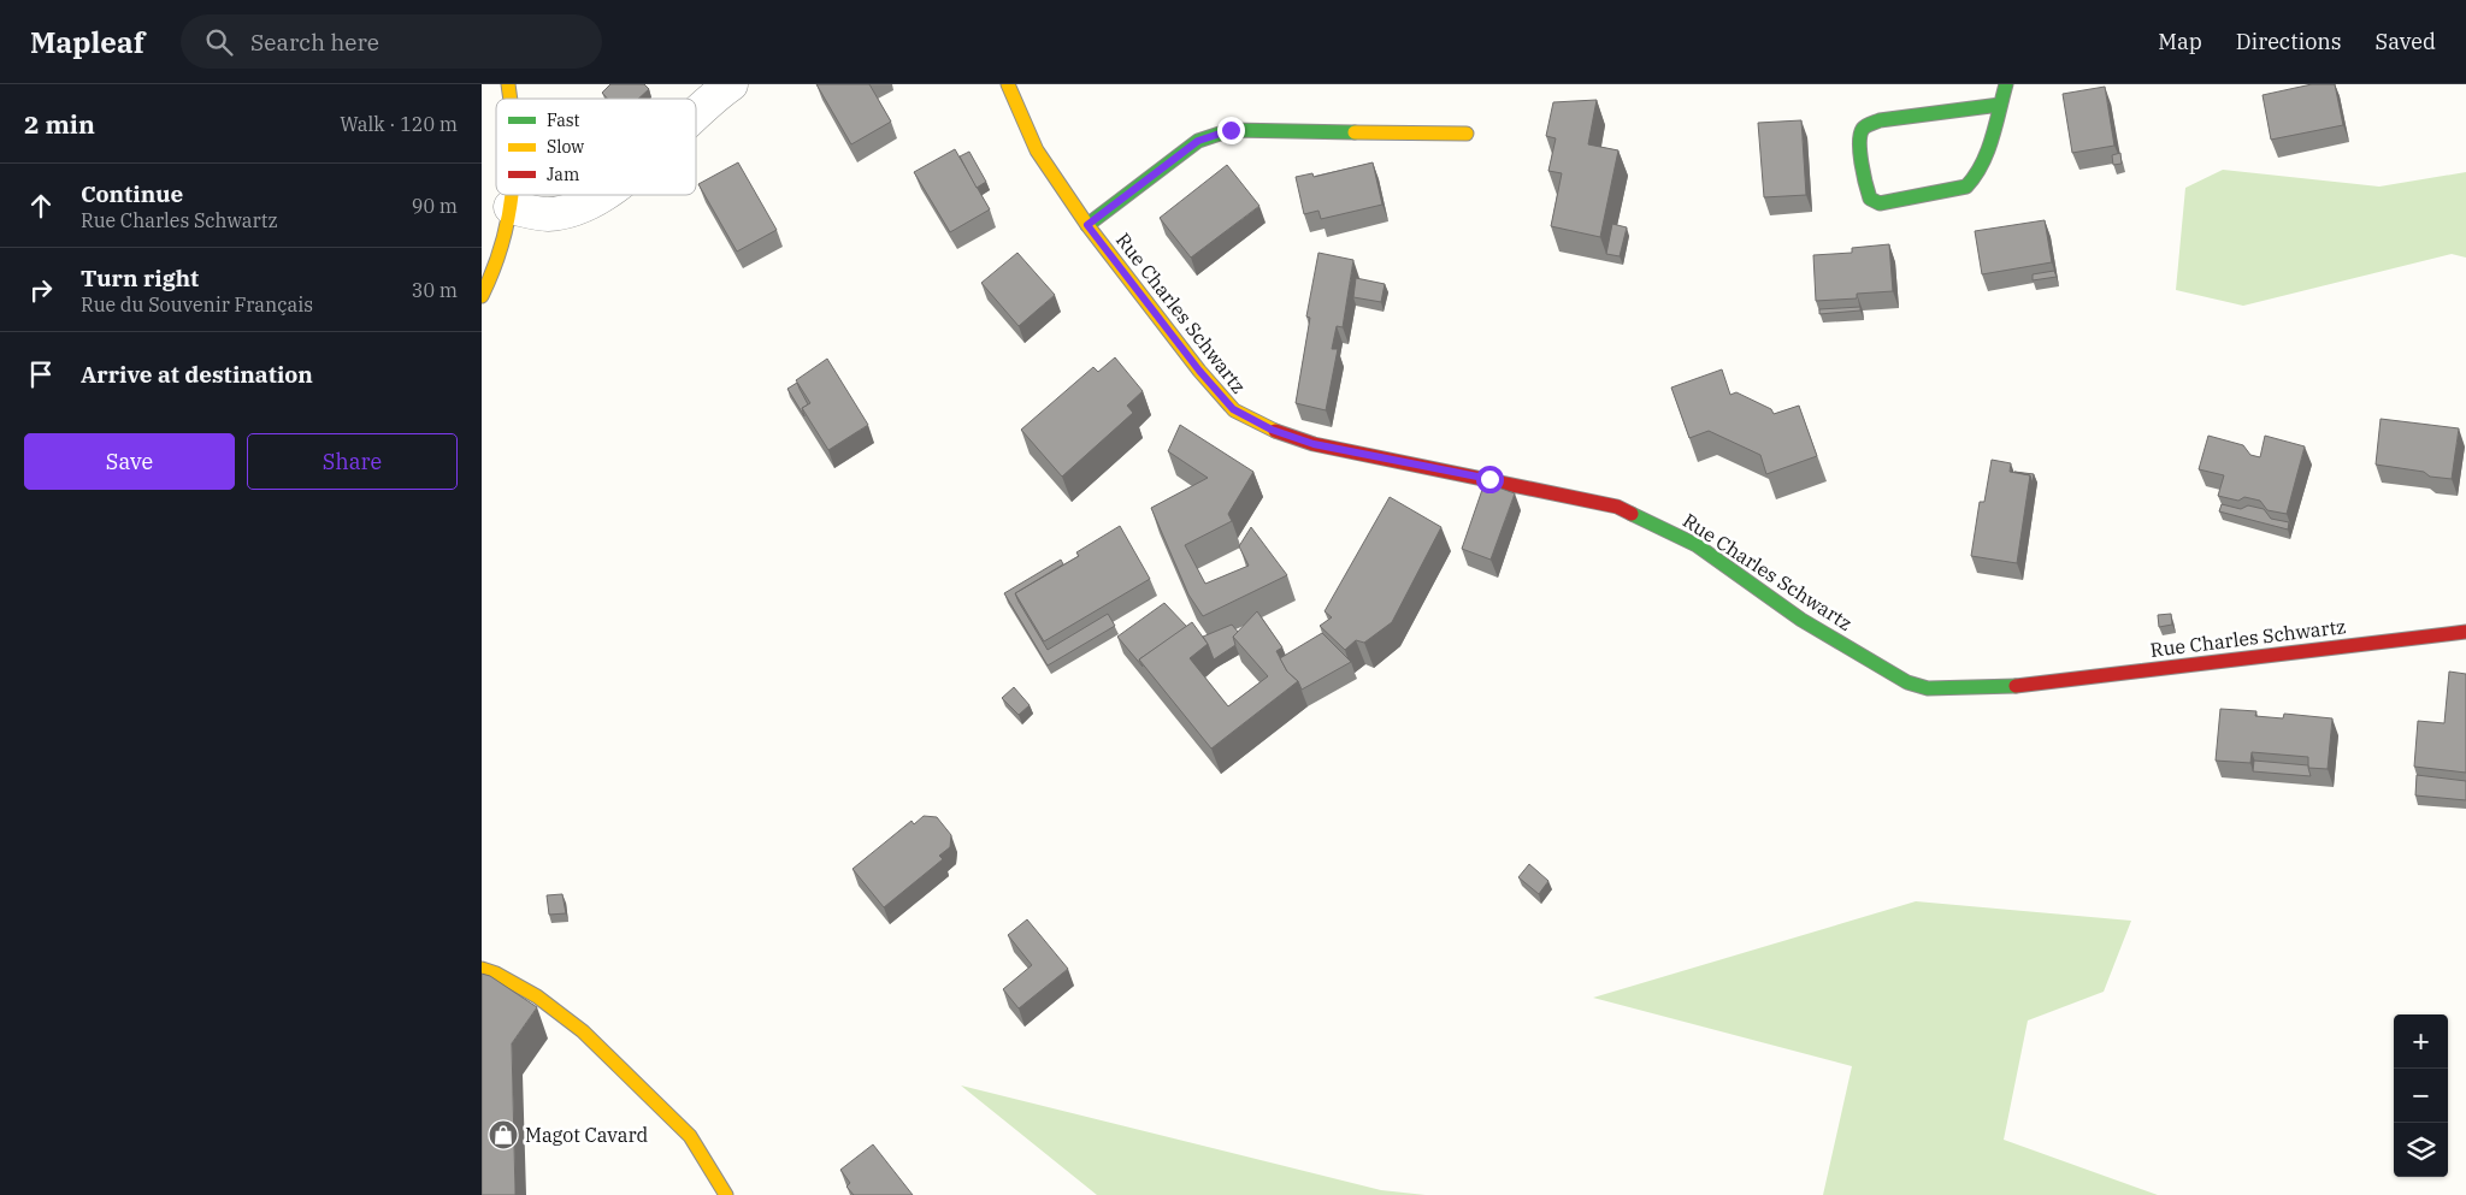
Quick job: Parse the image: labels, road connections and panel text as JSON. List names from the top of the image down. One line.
{"streets":{"street":["Rue Charles Schwartz"]},"places":{"shop":["Magot Cavard"]},"legend":["Fast","Slow","Jam"],"page":{"header":"Mapleaf","search":"Search here","nav":["Map","Directions","Saved"],"heading":["2 min","Walk · 120 m"],"list":[["Continue","Rue Charles Schwartz","90 m"],["Turn right","Rue du Souvenir Français","30 m"],"Arrive at destination"],"buttons":["Save","Share"],"map_buttons":["+","−"]}}
